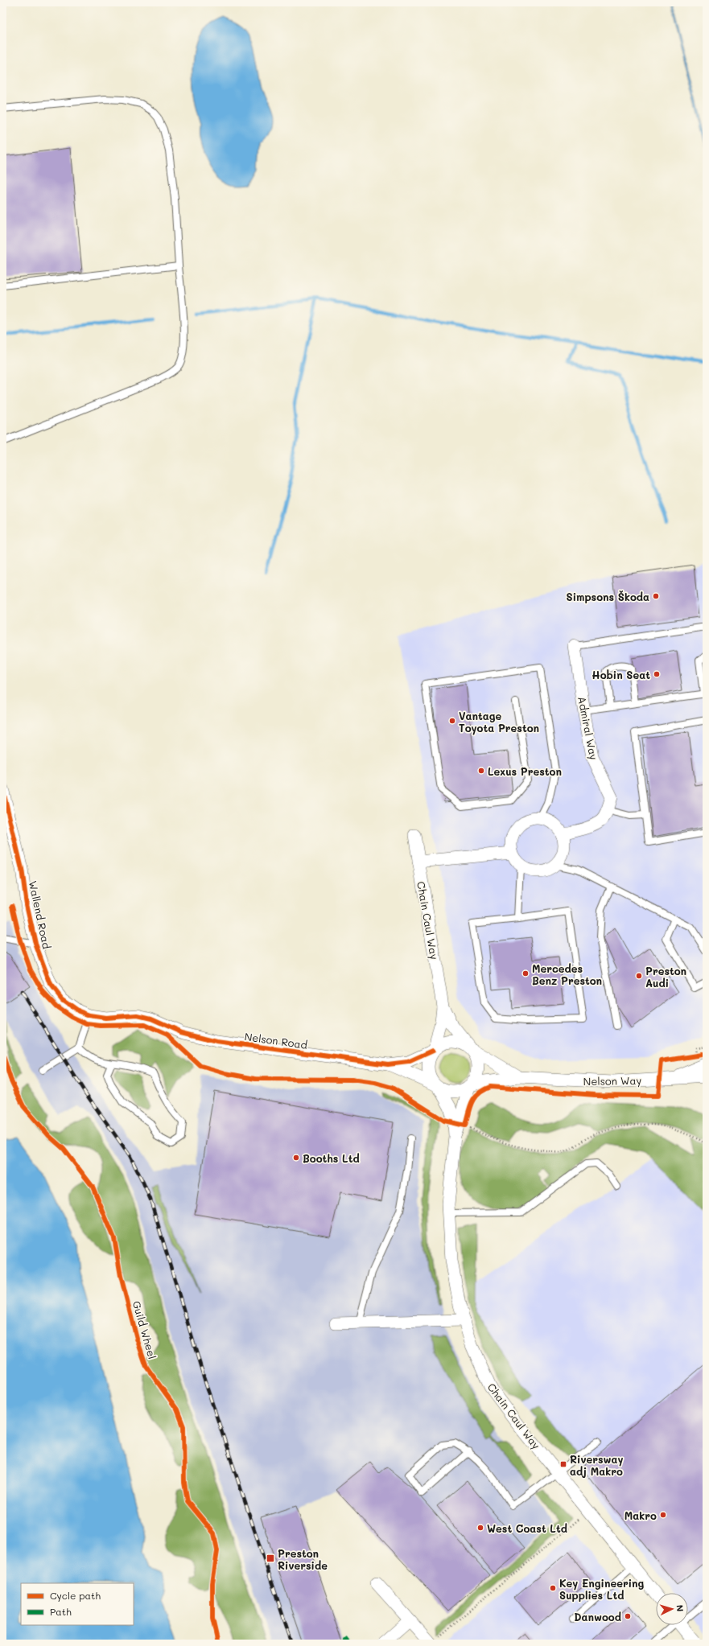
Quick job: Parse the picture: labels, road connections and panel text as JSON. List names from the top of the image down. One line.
{"streets":{"street":["Admiral Way","Wallend Road","Chain Caul Way","Nelson Road","Nelson Way"],"cycle path":["Guild Wheel"]},"crossings":[["Wallend Road","Nelson Road"],["Chain Caul Way","Nelson Road"],["Chain Caul Way","Nelson Way"],["Nelson Road","Nelson Way"]],"places":{"other":["Simpsons Škoda","Hobin Seat","Vantage Toyota Preston","Lexus Preston","Mercedes Benz Preston","Preston Audi","Booths Ltd","Makro","West Coast Ltd","Key Engineering Supplies Ltd","Danwood"],"transit":["Riversway adj Makro","Preston Riverside"]},"legend":["Cycle path","Path"],"north":"right"}
